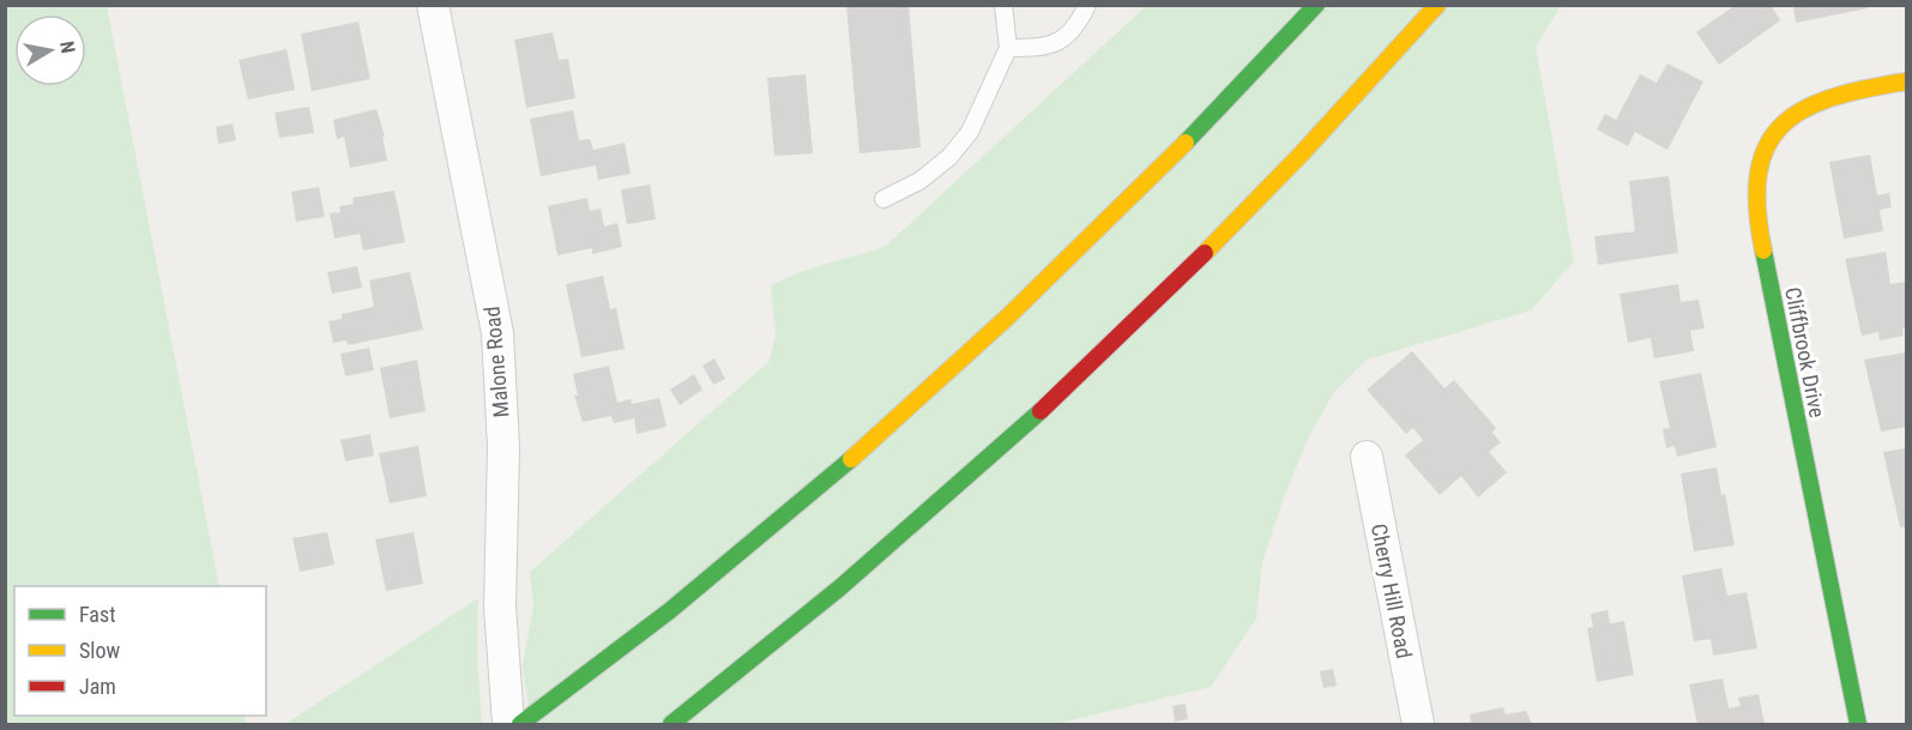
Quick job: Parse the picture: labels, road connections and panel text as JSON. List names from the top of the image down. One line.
{"streets":{"main road":["Cliffbrook Drive"],"street":["Malone Road","Cherry Hill Road"]},"legend":["Fast","Slow","Jam"],"north":"right"}
